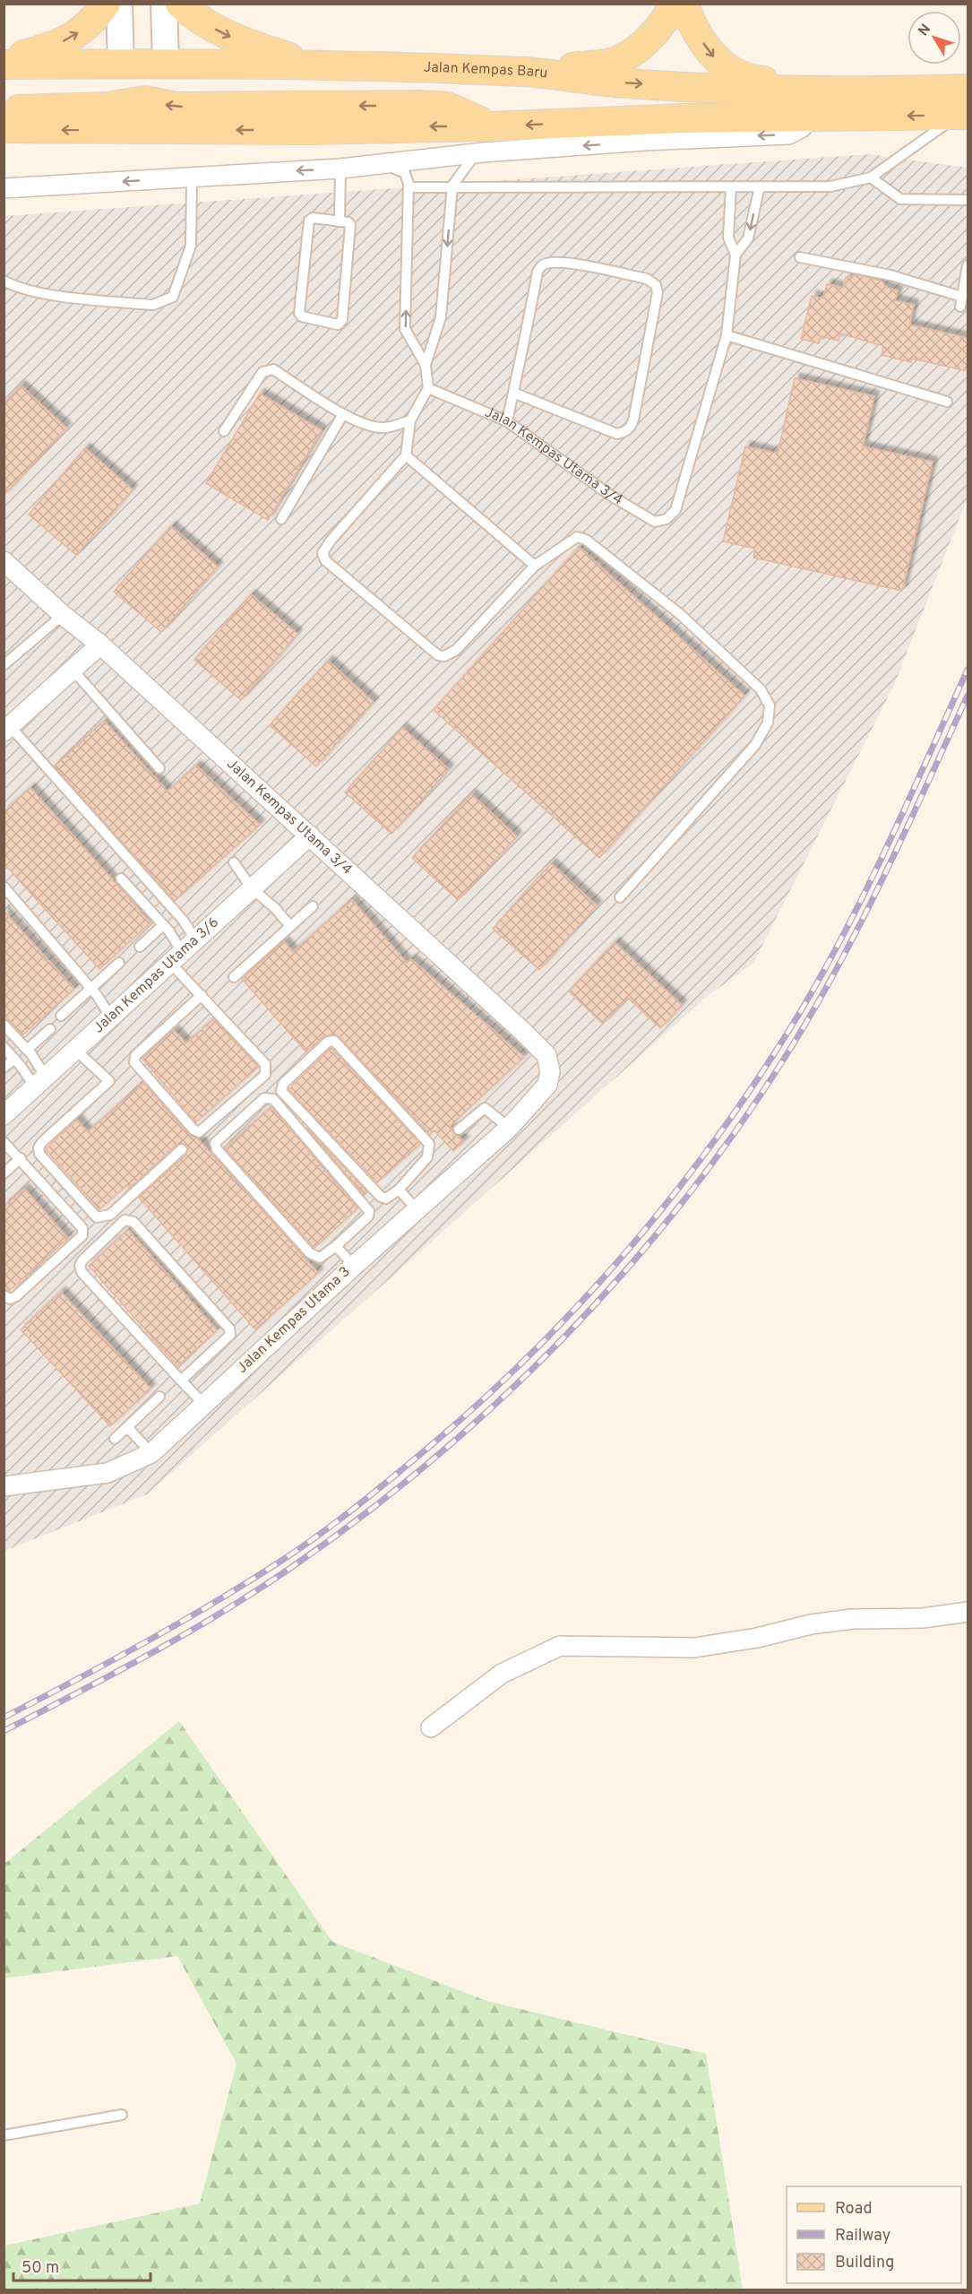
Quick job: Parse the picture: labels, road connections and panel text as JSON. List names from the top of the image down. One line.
{"streets":{"main road":["Jalan Kempas Baru"],"street":["Jalan Kempas Utama 3/4","Jalan Kempas Utama 3/6","Jalan Kempas Utama 3"]},"crossings":[["Jalan Kempas Utama 3/4","Jalan Kempas Utama 3/6"],["Jalan Kempas Utama 3/4","Jalan Kempas Utama 3"]],"legend":["Road","Railway","Building"],"scale_bar":"50 m","north":"top left"}
